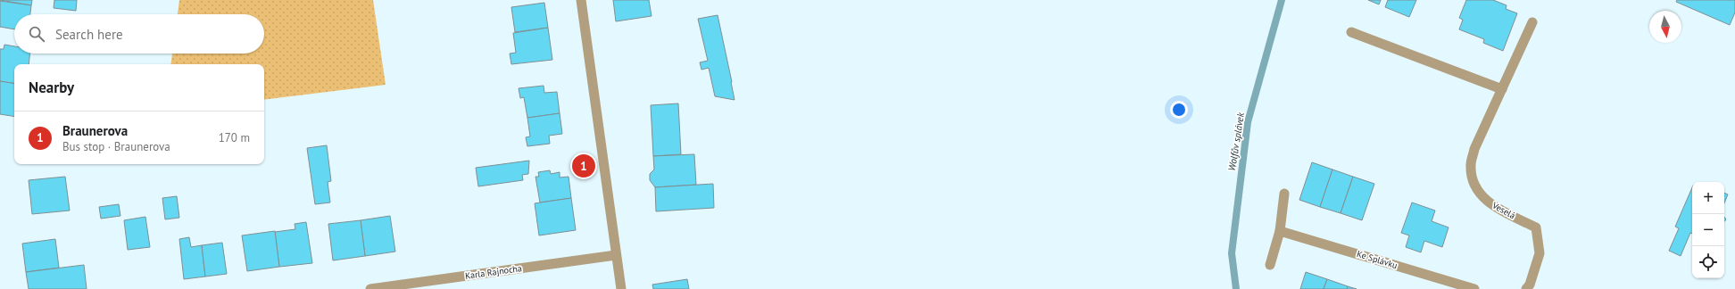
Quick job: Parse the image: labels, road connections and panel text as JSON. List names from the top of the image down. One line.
{"streets":{"street":["Veselá","Ke Splávku","Karla Rajnocha"]},"water":["Wolfův splávek"],"north":"bottom","page":{"search":"Search here","heading":"Nearby","list":[{"mark":"1","name":"Braunerova","note":"Bus stop · Braunerova","value":"170 m"}],"pins":"1","map_buttons":["+","−"]}}
